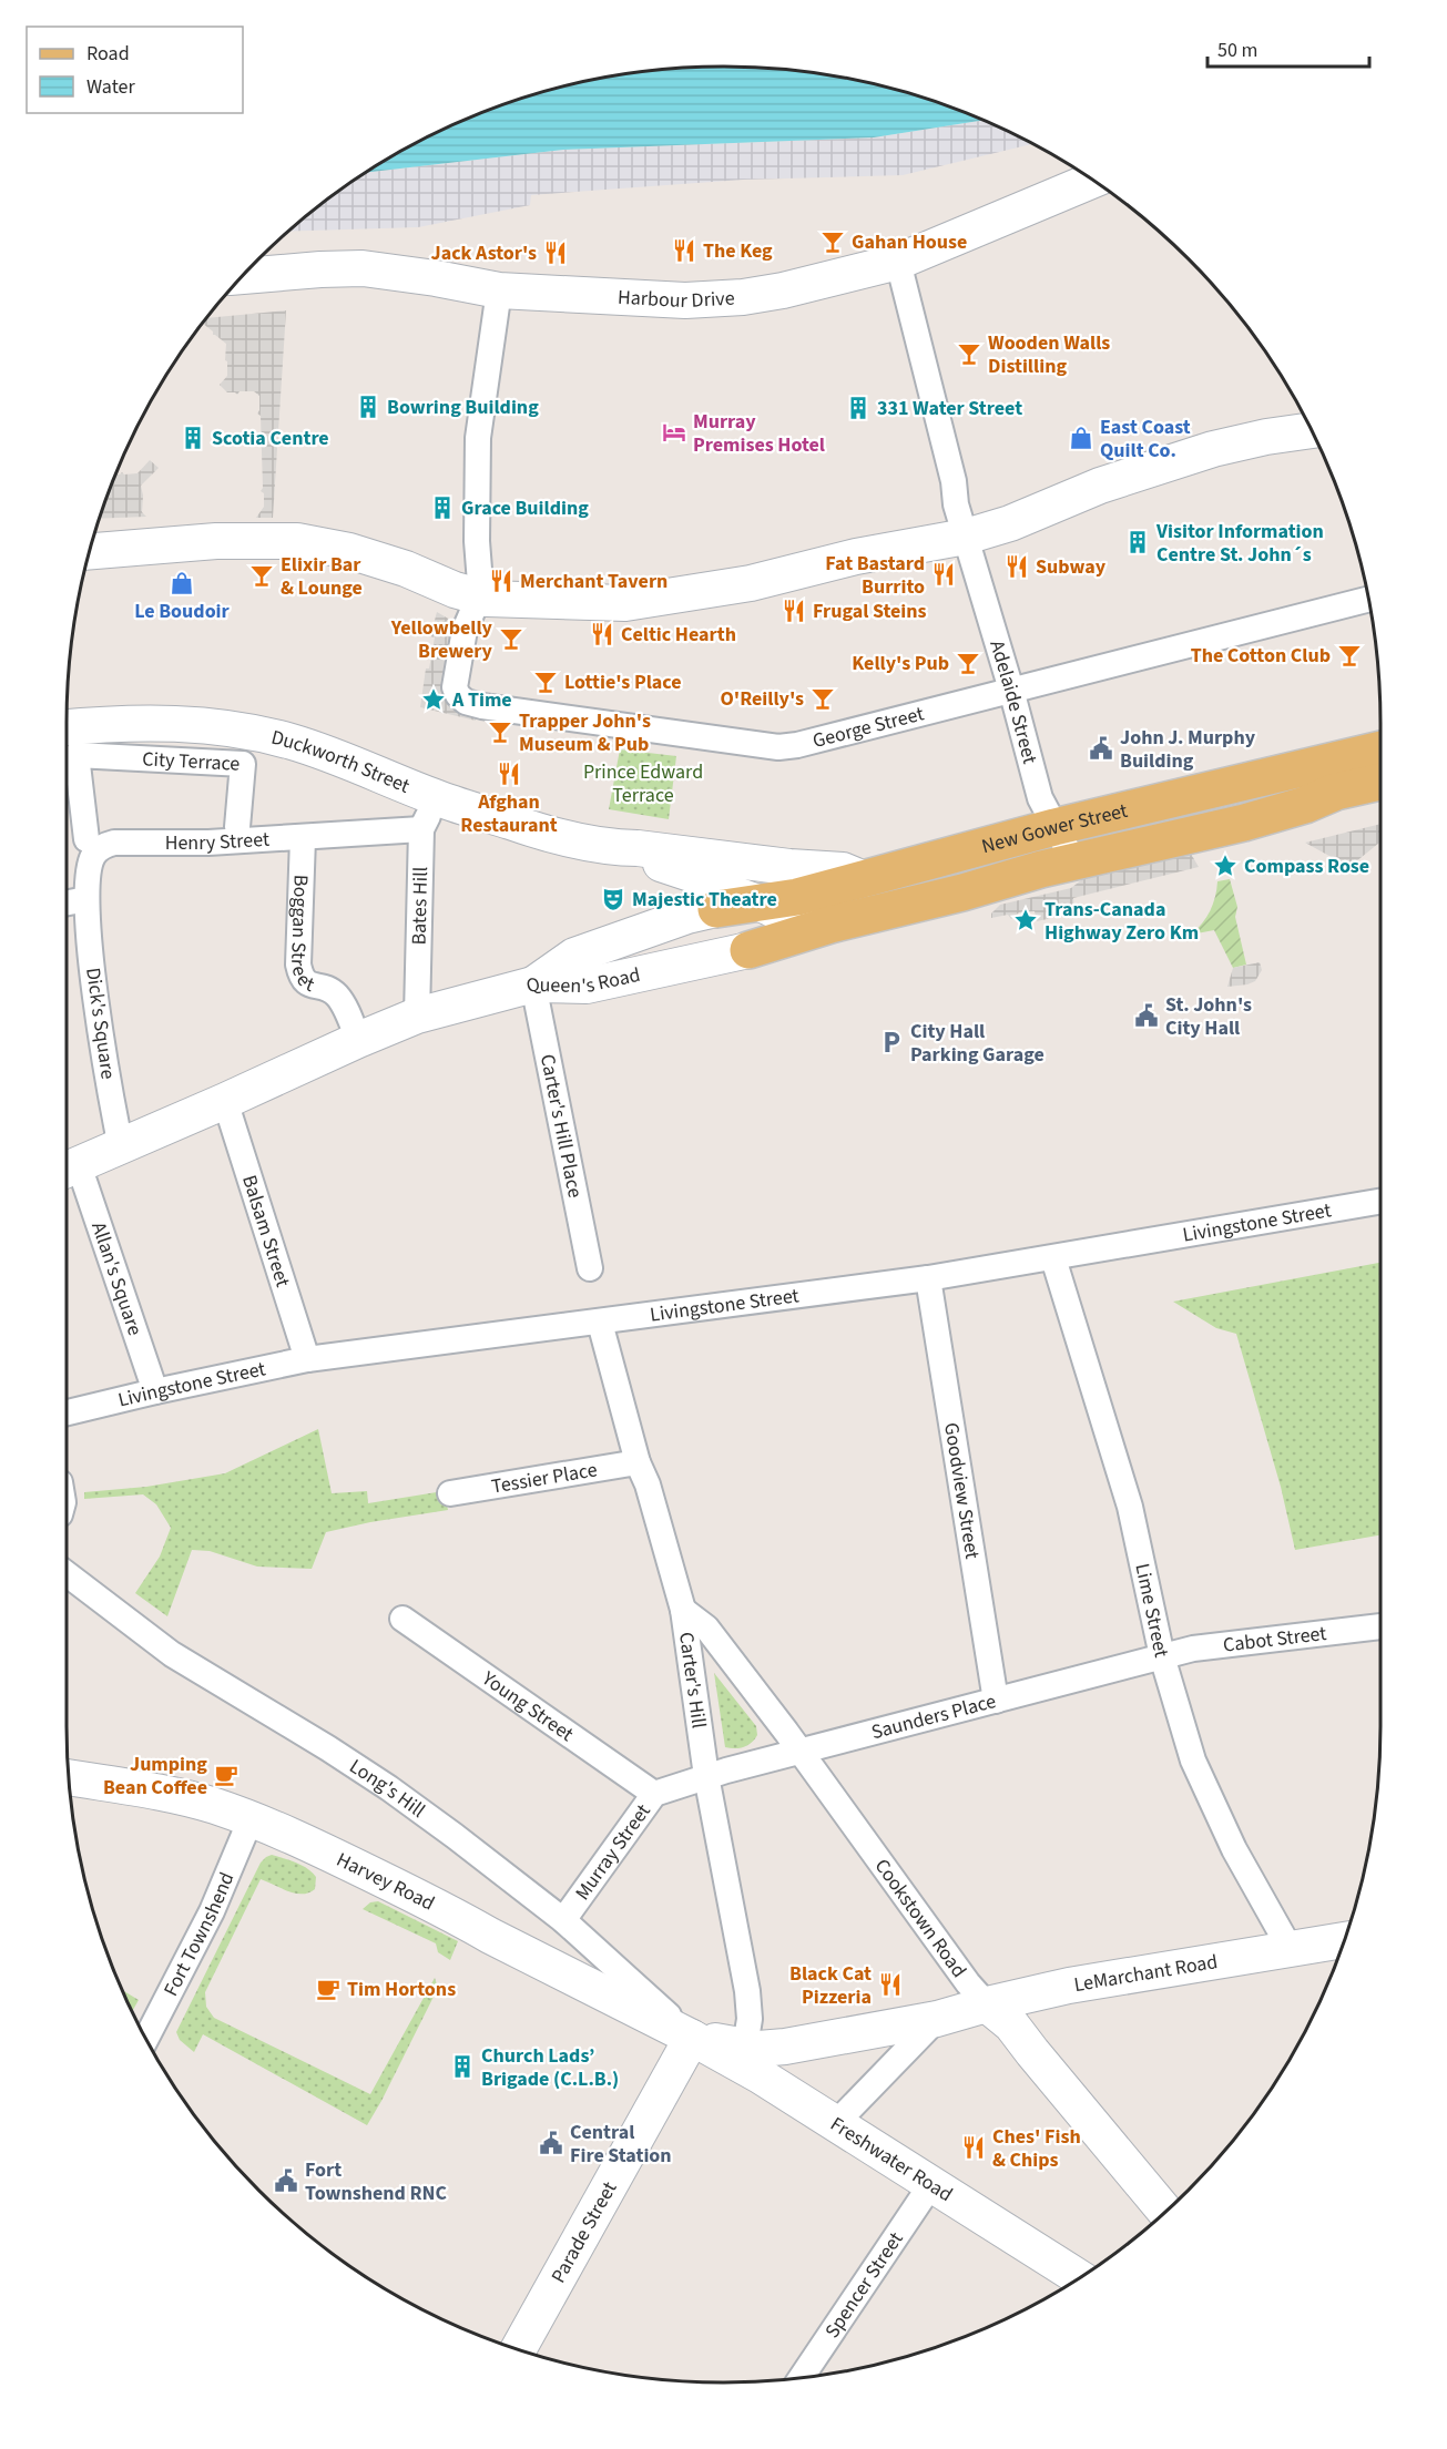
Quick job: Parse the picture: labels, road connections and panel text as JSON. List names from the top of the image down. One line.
{"streets":{"main road":["Harbour Drive","Duckworth Street","New Gower Street","Queen's Road","Harvey Road","Cookstown Road","LeMarchant Road","Freshwater Road","Parade Street"],"street":["Adelaide Street","George Street","City Terrace","Henry Street","Bates Hill","Boggan Street","Dick's Square","Carter's Hill Place","Livingstone Street","Balsam Street","Allan's Square","Tessier Place","Goodview Street","Lime Street","Cabot Street","Carter's Hill","Young Street","Saunders Place","Long's Hill","Murray Street","Fort Townshend","Spencer Street"]},"crossings":[["Harbour Drive","Adelaide Street"],["Adelaide Street","George Street"],["Adelaide Street","New Gower Street"],["Duckworth Street","City Terrace"],["Duckworth Street","New Gower Street"],["Duckworth Street","Bates Hill"],["New Gower Street","Queen's Road"],["Henry Street","Bates Hill"],["Henry Street","Boggan Street"],["Henry Street","Dick's Square"],["Queen's Road","Carter's Hill Place"],["Livingstone Street","Balsam Street"],["Livingstone Street","Allan's Square"],["Livingstone Street","Goodview Street"],["Livingstone Street","Lime Street"],["Livingstone Street","Carter's Hill"],["Tessier Place","Carter's Hill"],["Goodview Street","Saunders Place"],["Lime Street","Cabot Street"],["Lime Street","Saunders Place"],["Lime Street","LeMarchant Road"],["Cabot Street","Saunders Place"],["Carter's Hill","Saunders Place"],["Carter's Hill","Murray Street"],["Carter's Hill","Cookstown Road"],["Carter's Hill","LeMarchant Road"],["Young Street","Murray Street"],["Saunders Place","Murray Street"],["Saunders Place","Cookstown Road"],["Long's Hill","Murray Street"],["Long's Hill","Harvey Road"],["Long's Hill","LeMarchant Road"],["Long's Hill","Freshwater Road"],["Long's Hill","Parade Street"],["Harvey Road","Fort Townshend"],["Harvey Road","LeMarchant Road"],["Harvey Road","Freshwater Road"],["Harvey Road","Parade Street"],["Cookstown Road","LeMarchant Road"],["LeMarchant Road","Freshwater Road"],["LeMarchant Road","Parade Street"],["Freshwater Road","Parade Street"],["Freshwater Road","Spencer Street"]],"parks":["Prince Edward Terrace"],"places":{"bar":["Gahan House","Wooden Walls Distilling","Elixir Bar & Lounge","Yellowbelly Brewery","The Cotton Club","Kelly's Pub","Lottie's Place","O'Reilly's","Trapper John's Museum & Pub"],"restaurant":["The Keg","Jack Astor's","Subway","Fat Bastard Burrito","Merchant Tavern","Frugal Steins","Celtic Hearth","Afghan Restaurant","Black Cat Pizzeria","Ches' Fish & Chips"],"building":["Bowring Building","331 Water Street","Scotia Centre","Grace Building","Visitor Information Centre St. John´s","Church Lads’ Brigade (C.L.B.)"],"hotel":["Murray Premises Hotel"],"shop":["East Coast Quilt Co.","Le Boudoir"],"place":["A Time","Compass Rose","Trans-Canada Highway Zero Km"],"public building":["John J. Murphy Building","St. John's City Hall","Central Fire Station","Fort Townshend RNC"],"theatre":["Majestic Theatre"],"parking":["City Hall Parking Garage"],"cafe":["Jumping Bean Coffee","Tim Hortons"]},"legend":["Road","Water"],"scale_bar":"50 m"}
